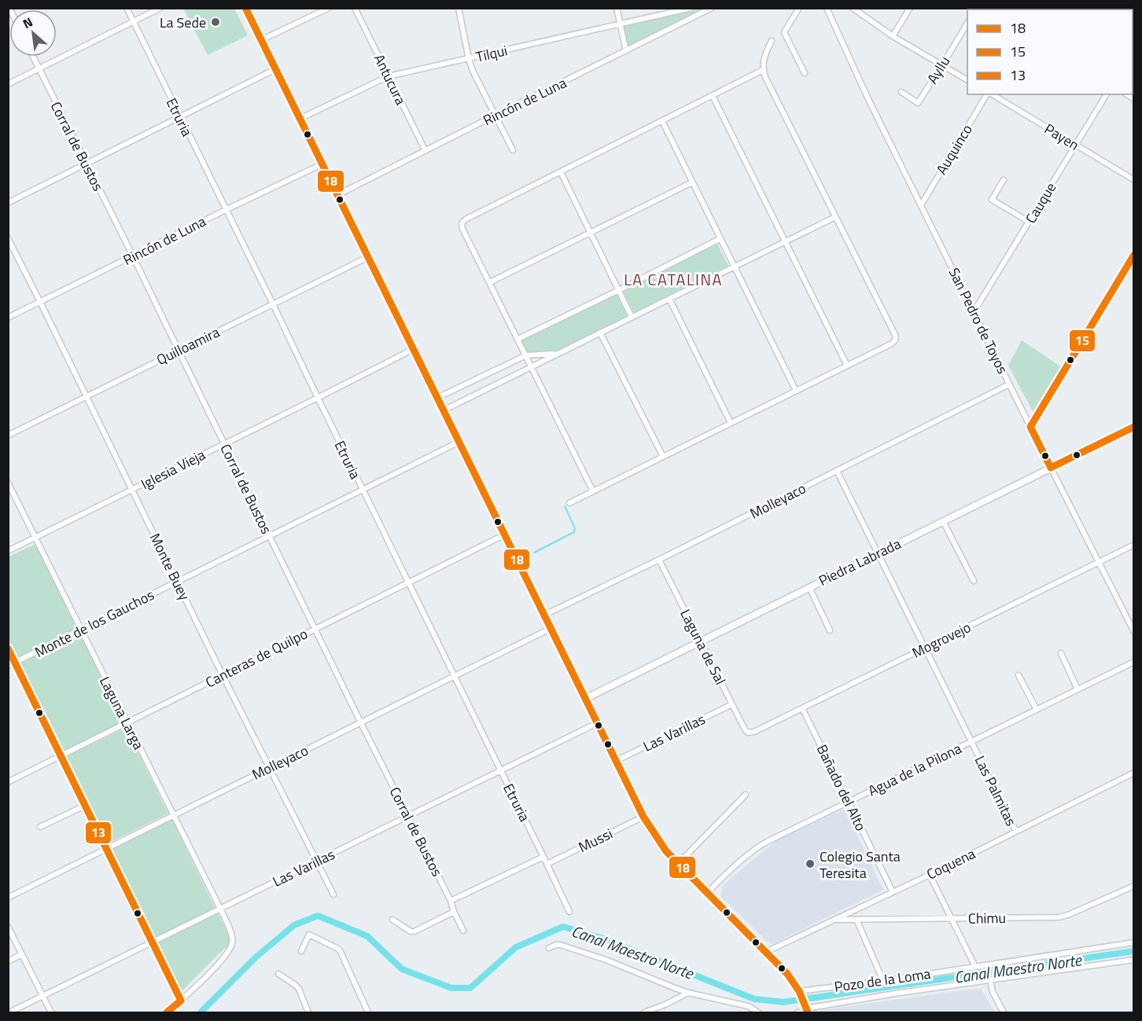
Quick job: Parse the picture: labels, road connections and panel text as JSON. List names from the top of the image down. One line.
{"streets":{"main road":["San Pedro de Toyos","Piedra Labrada"],"street":["Tilqui","Ayllu","Antucura","Rincón de Luna","Etruria","Payen","Corral de Bustos","Auquinco","Cauque","Quilloamira","Iglesia Vieja","Molleyaco","Monte Buey","Monte de los Gauchos","Mogrovejo","Laguna de Sal","Canteras de Quilpo","Laguna Larga","Las Varillas","Agua de la Pilona","Bañado del Alto","Las Palmitas","Mussi","Coquena","Chimu","Pozo de la Loma"]},"crossings":[["Tilqui","Antucura"],["Antucura","Rincón de Luna"],["Rincón de Luna","Etruria"],["Rincón de Luna","Corral de Bustos"],["Rincón de Luna","Monte Buey"],["Etruria","Quilloamira"],["Etruria","Iglesia Vieja"],["Etruria","Molleyaco"],["Etruria","Monte de los Gauchos"],["Etruria","Canteras de Quilpo"],["Etruria","Las Varillas"],["Etruria","Mussi"],["Payen","Cauque"],["Corral de Bustos","Quilloamira"],["Corral de Bustos","Iglesia Vieja"],["Corral de Bustos","Molleyaco"],["Corral de Bustos","Monte de los Gauchos"],["Corral de Bustos","Canteras de Quilpo"],["Corral de Bustos","Las Varillas"],["Auquinco","San Pedro de Toyos"],["Cauque","San Pedro de Toyos"],["San Pedro de Toyos","Molleyaco"],["San Pedro de Toyos","Piedra Labrada"],["San Pedro de Toyos","Mogrovejo"],["Quilloamira","Monte Buey"],["Iglesia Vieja","Monte Buey"],["Iglesia Vieja","Laguna Larga"],["Molleyaco","Monte Buey"],["Molleyaco","Laguna de Sal"],["Molleyaco","Laguna Larga"],["Molleyaco","Las Palmitas"],["Piedra Labrada","Laguna de Sal"],["Piedra Labrada","Las Palmitas"],["Monte Buey","Monte de los Gauchos"],["Monte Buey","Canteras de Quilpo"],["Monte Buey","Las Varillas"],["Monte de los Gauchos","Laguna Larga"],["Mogrovejo","Laguna de Sal"],["Mogrovejo","Bañado del Alto"],["Mogrovejo","Las Palmitas"],["Laguna de Sal","Las Varillas"],["Canteras de Quilpo","Laguna Larga"],["Laguna Larga","Las Varillas"],["Agua de la Pilona","Bañado del Alto"],["Agua de la Pilona","Las Palmitas"],["Bañado del Alto","Coquena"],["Las Palmitas","Coquena"],["Coquena","Chimu"]],"districts":["LA CATALINA"],"water":["Canal Maestro Norte"],"places":["La Sede","Colegio Santa Teresita"],"lines":["transit line 18","transit line 15","transit line 13"],"legend":["18","15","13"],"north":"top left"}
